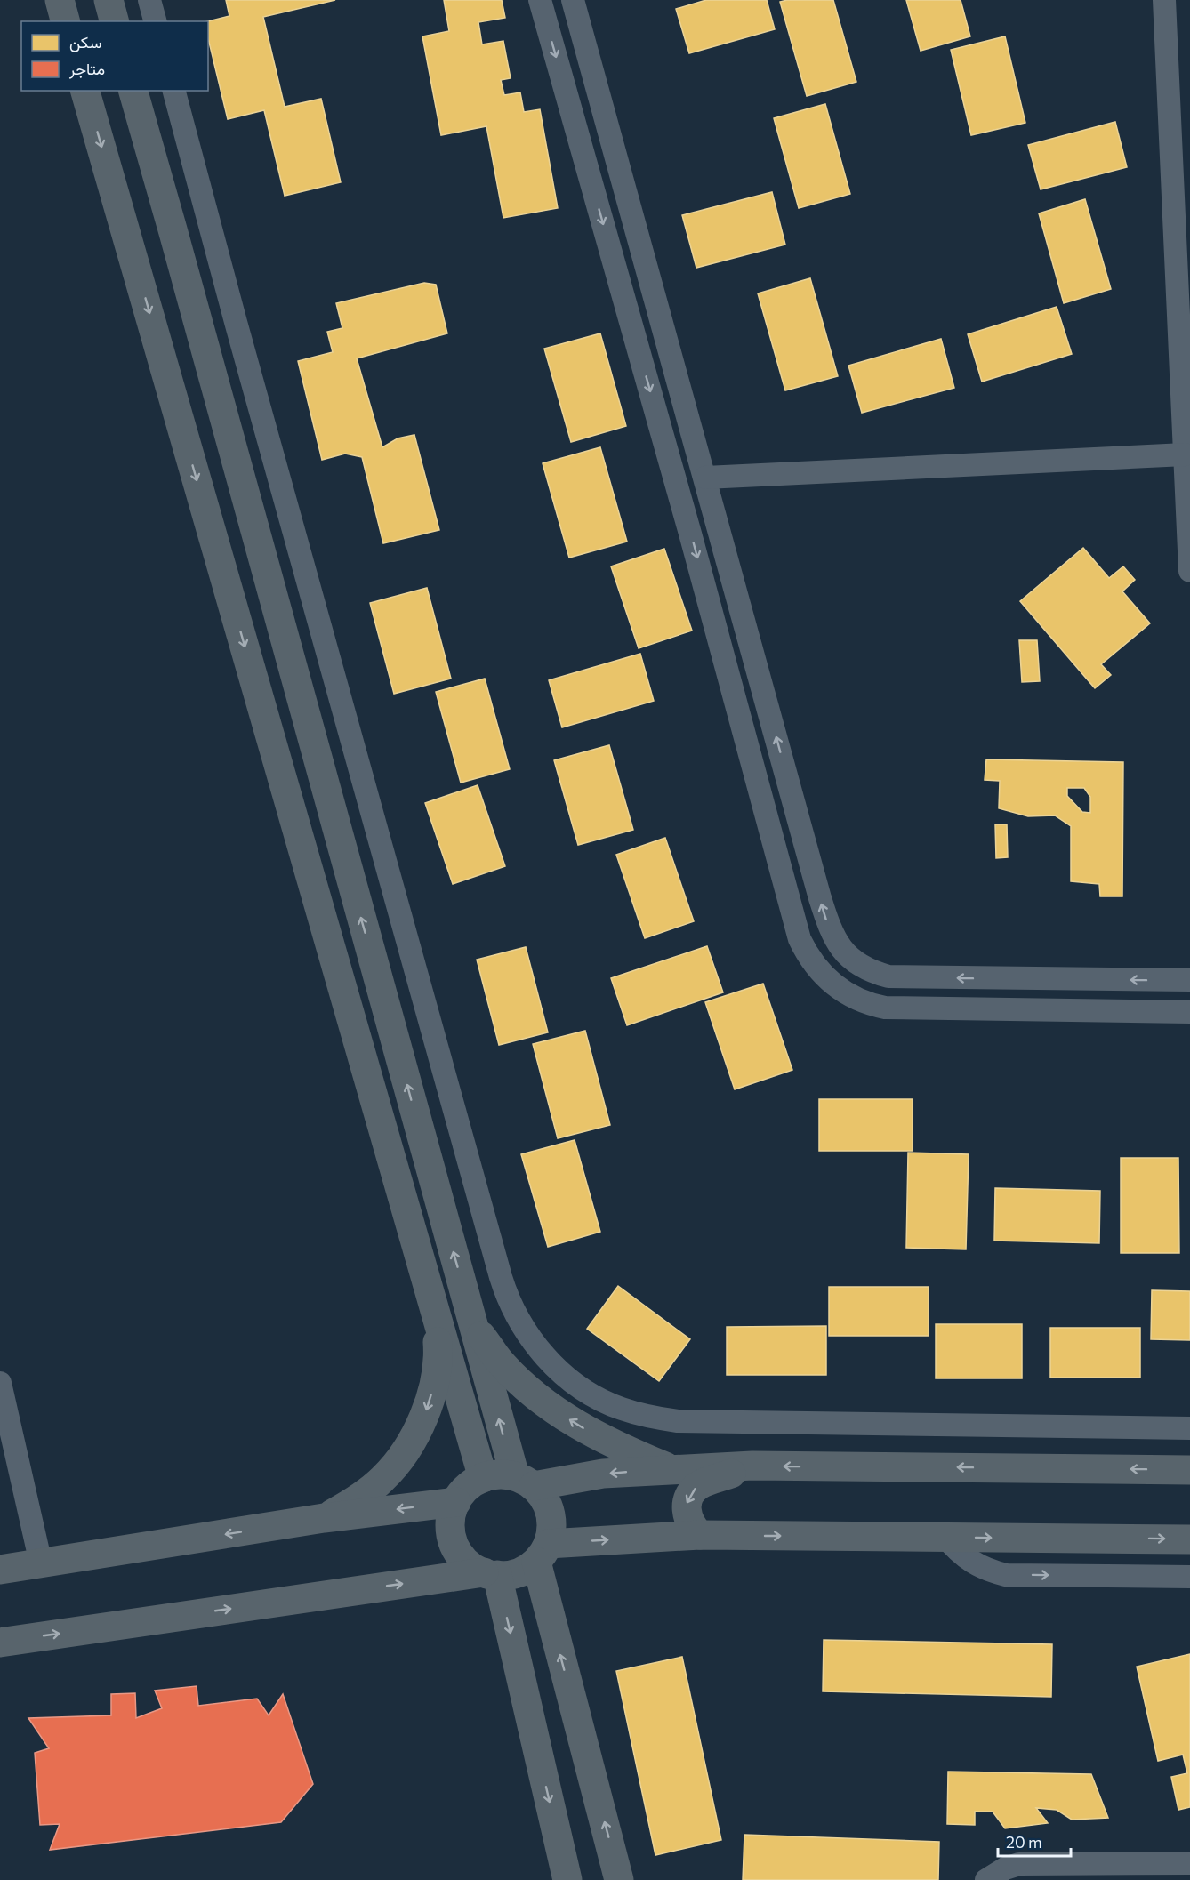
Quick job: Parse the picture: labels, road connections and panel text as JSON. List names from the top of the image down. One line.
{"legend":["سكن","متاجر"],"scale_bar":"20 m"}
